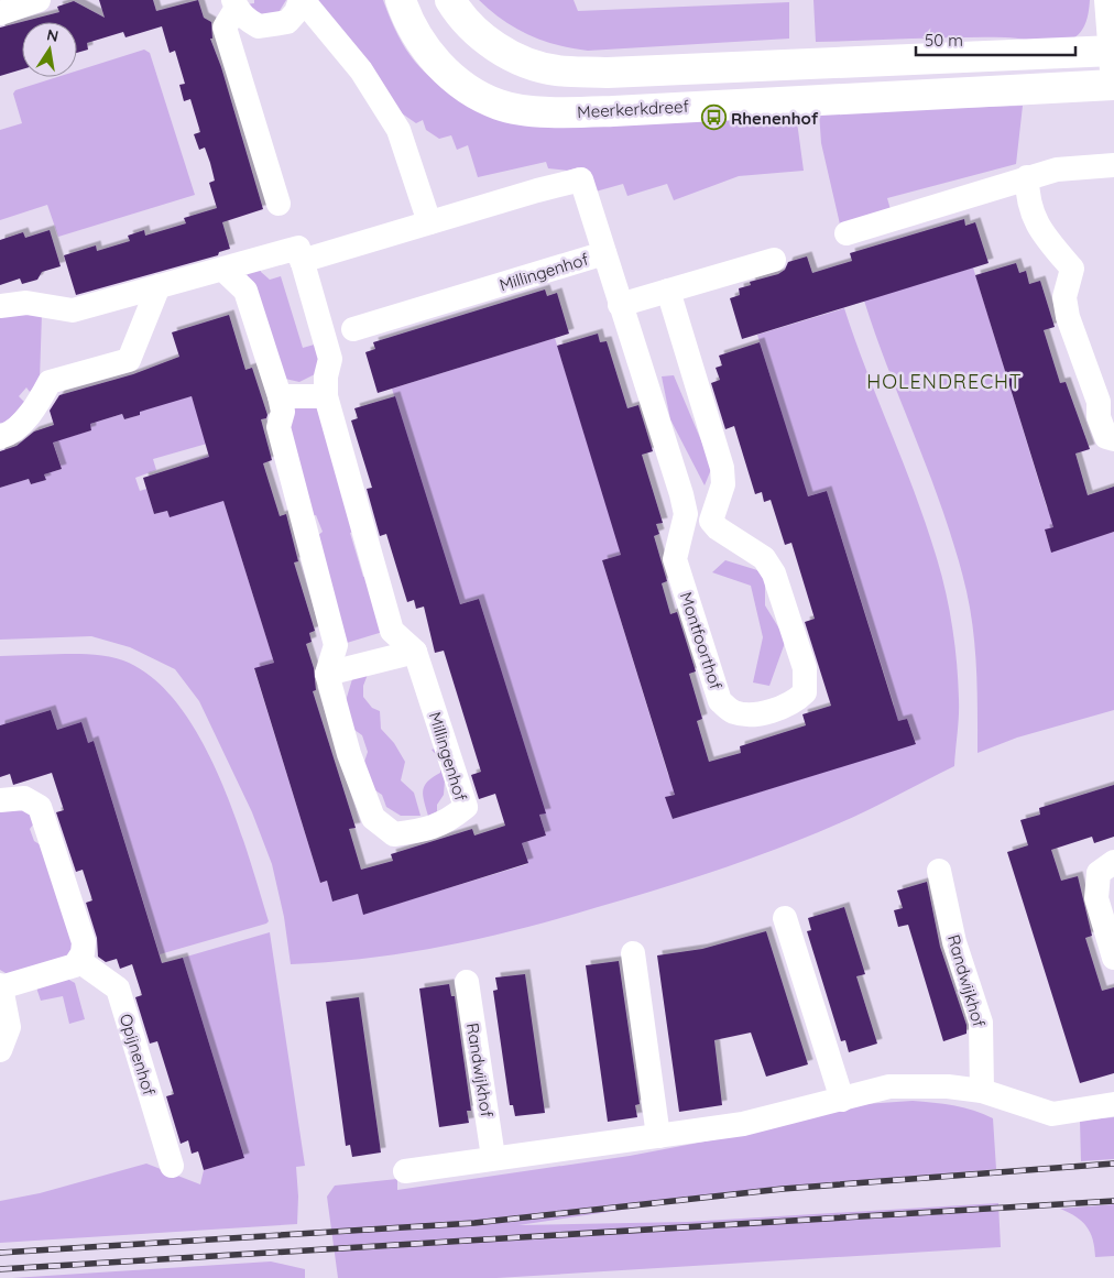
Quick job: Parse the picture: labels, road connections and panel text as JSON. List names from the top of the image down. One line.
{"streets":{"main road":["Meerkerkdreef"],"street":["Millingenhof","Montfoorthof","Randwijkhof","Opijnenhof"]},"crossings":[["Millingenhof","Montfoorthof"]],"districts":["HOLENDRECHT"],"places":{"bus stop":["Rhenenhof"]},"scale_bar":"50 m","north":"top"}
